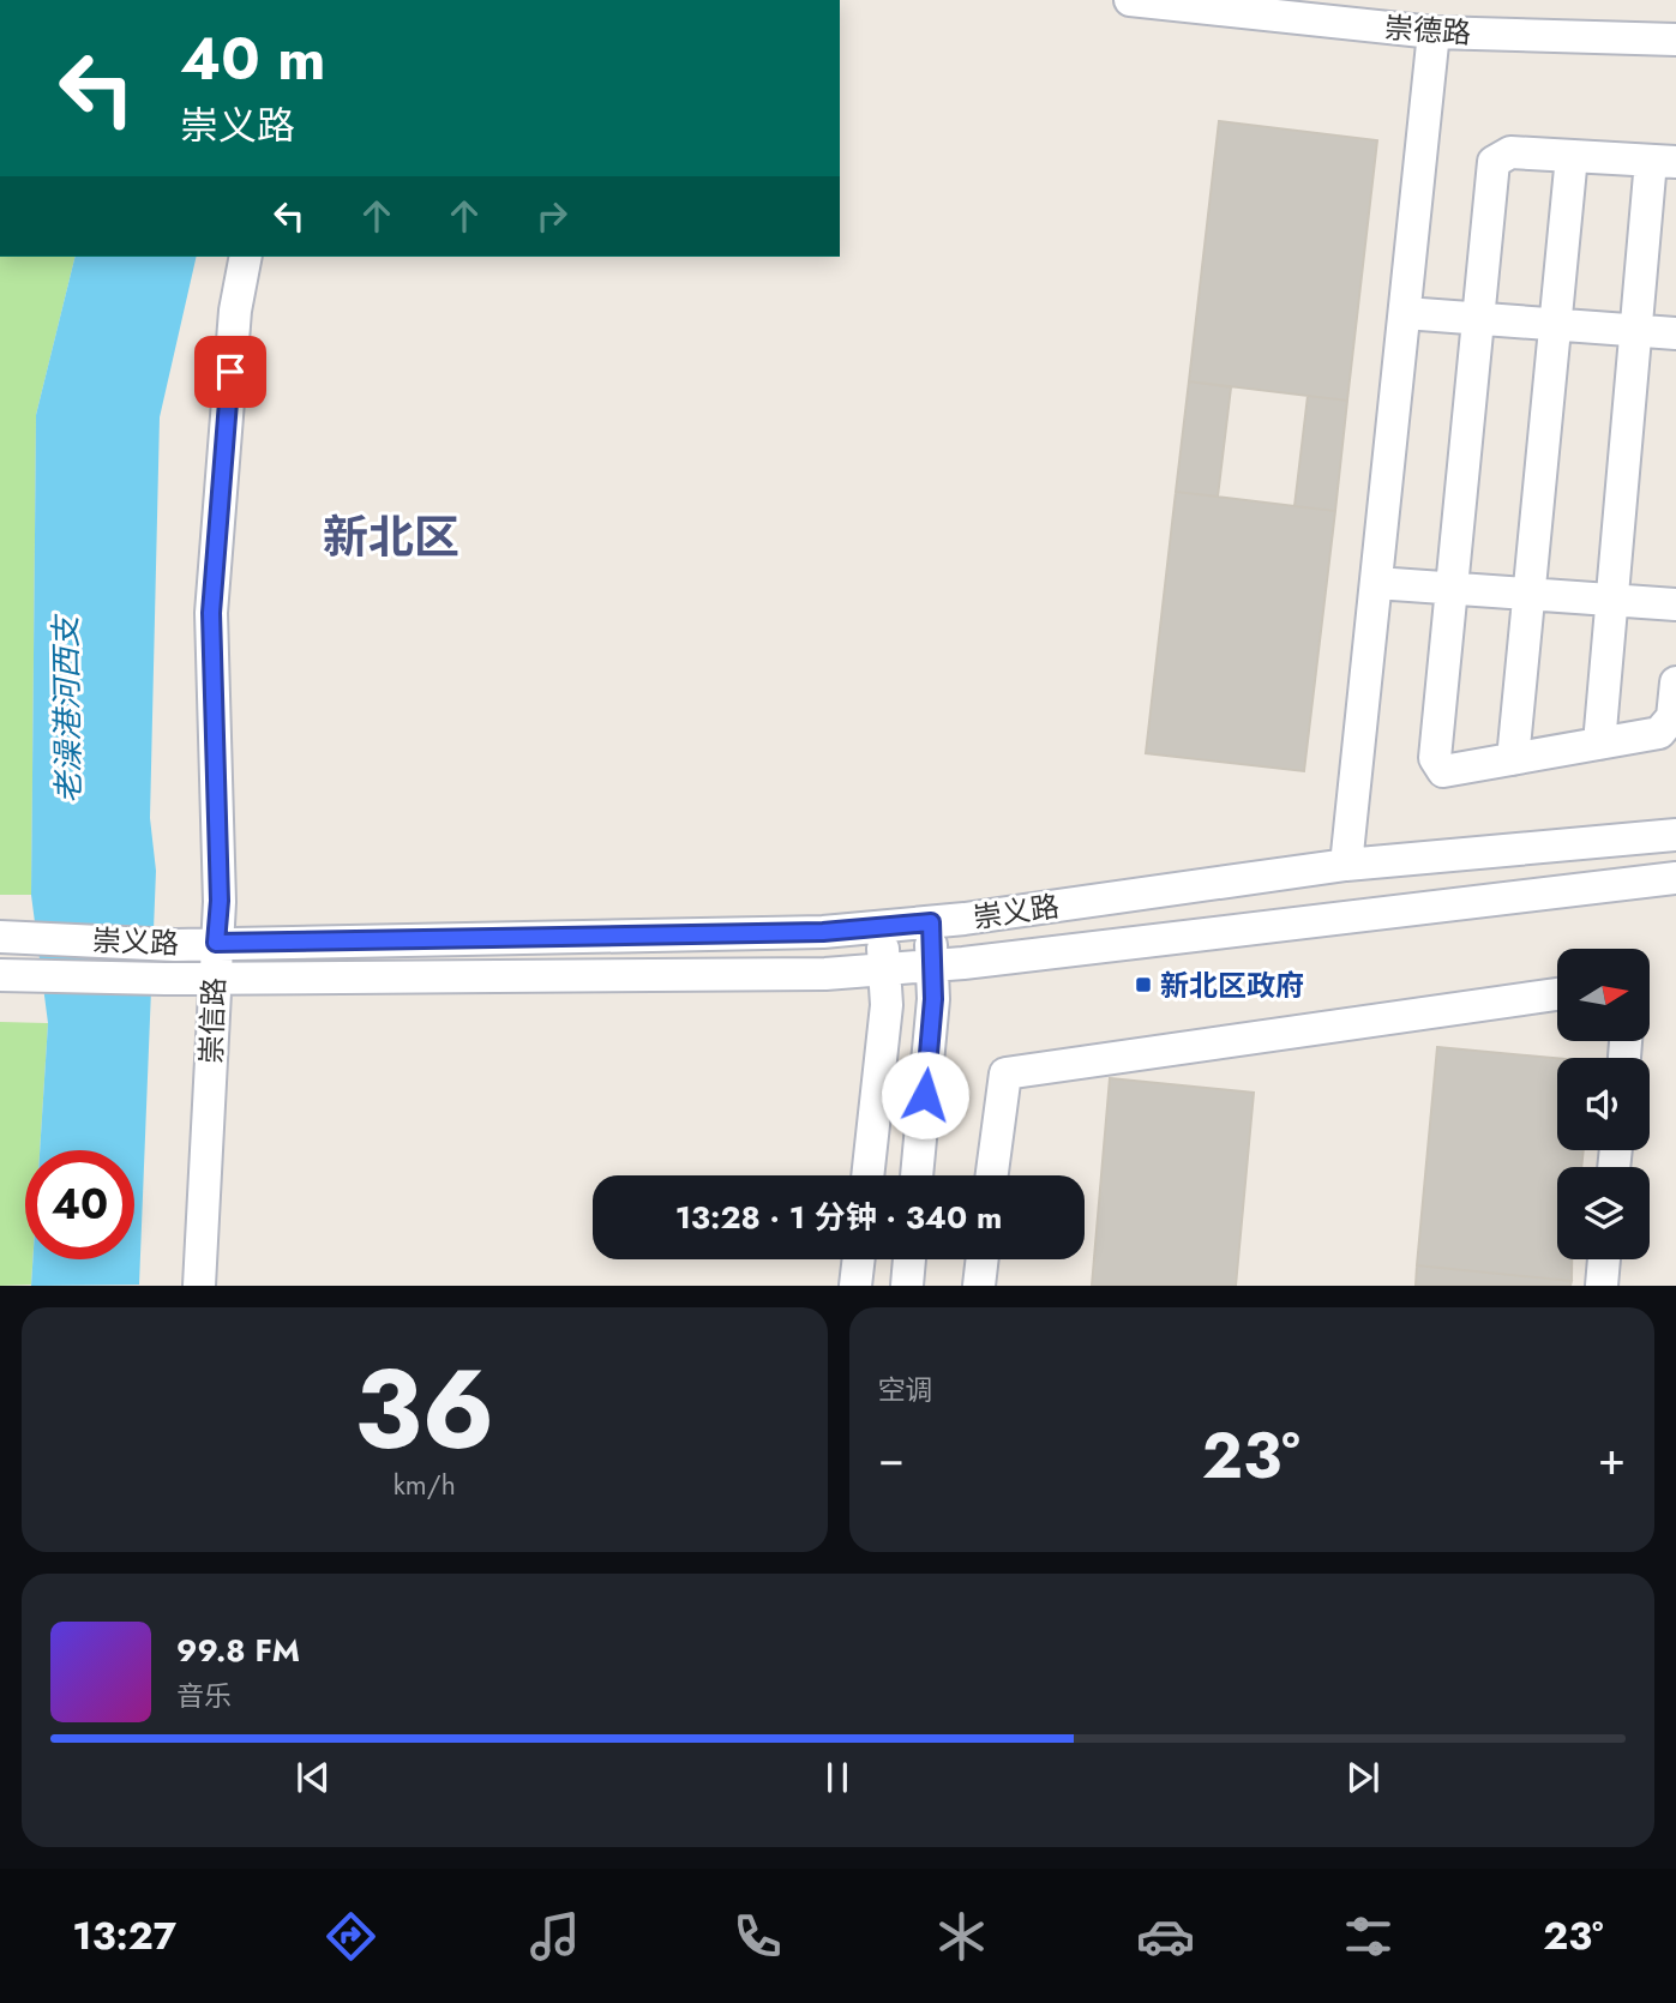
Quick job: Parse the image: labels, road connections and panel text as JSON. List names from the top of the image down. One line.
{"streets":{"street":["崇德路","崇义路","崇信路"]},"crossings":[["崇义路","崇信路"]],"districts":["新北区"],"water":["老澡港河西支"],"places":{"transit":["新北区政府"]},"north":"right","page":{"turn":["40 m","崇义路"],"limit":"40","trip":"13:28 · 1 分钟 · 340 m","tile":[["36","km/h"],"空调"],"heat":["−","23°","+"],"song":["99.8 FM","音乐"],"tabs":["13:27","23°"]}}
